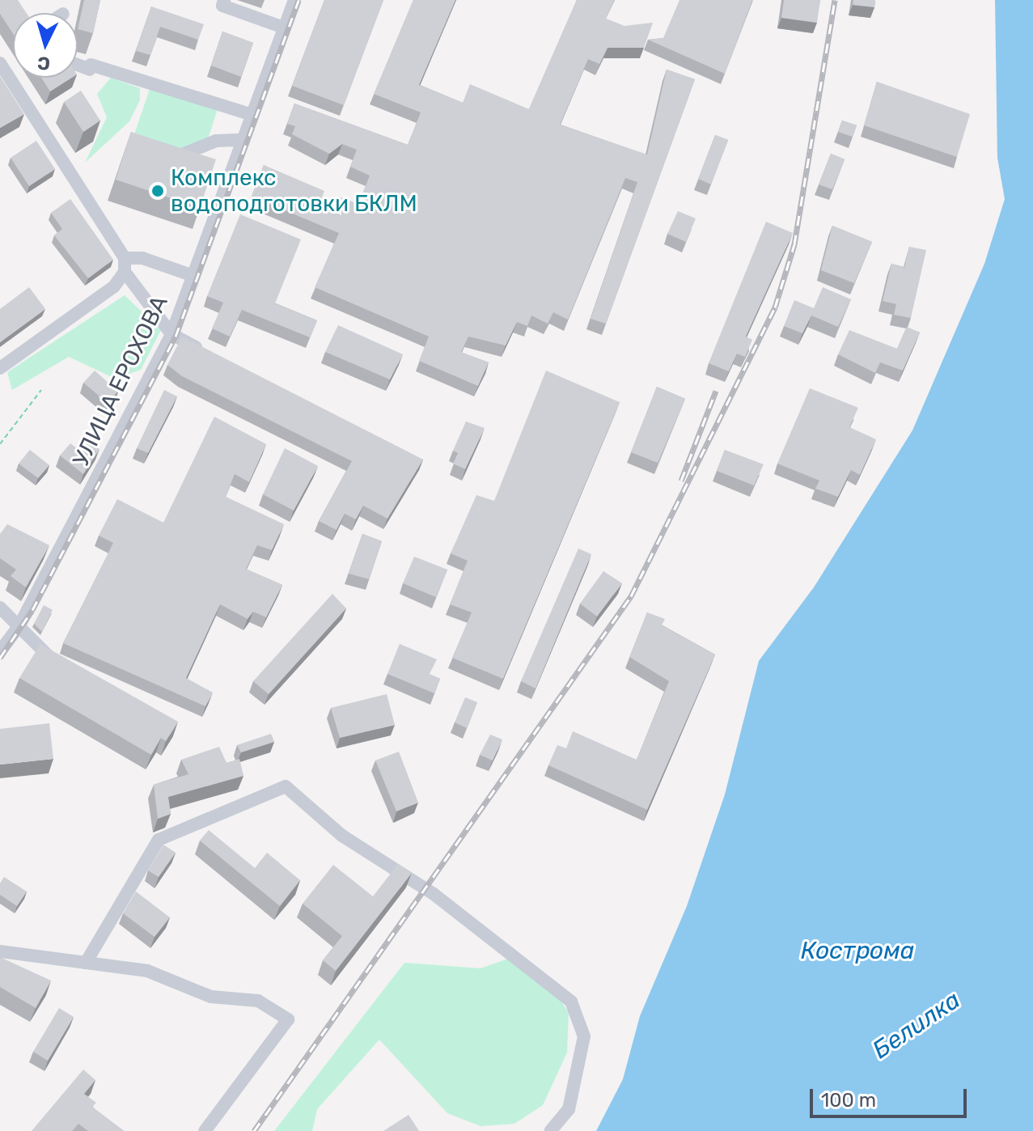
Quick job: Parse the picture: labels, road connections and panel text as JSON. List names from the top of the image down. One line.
{"streets":{"street":["УЛИЦА ЕРОХОВА"]},"water":["Кострома","Белилка"],"places":["Комплекс водоподготовки БКЛМ"],"scale_bar":"100 m","north":"bottom"}
